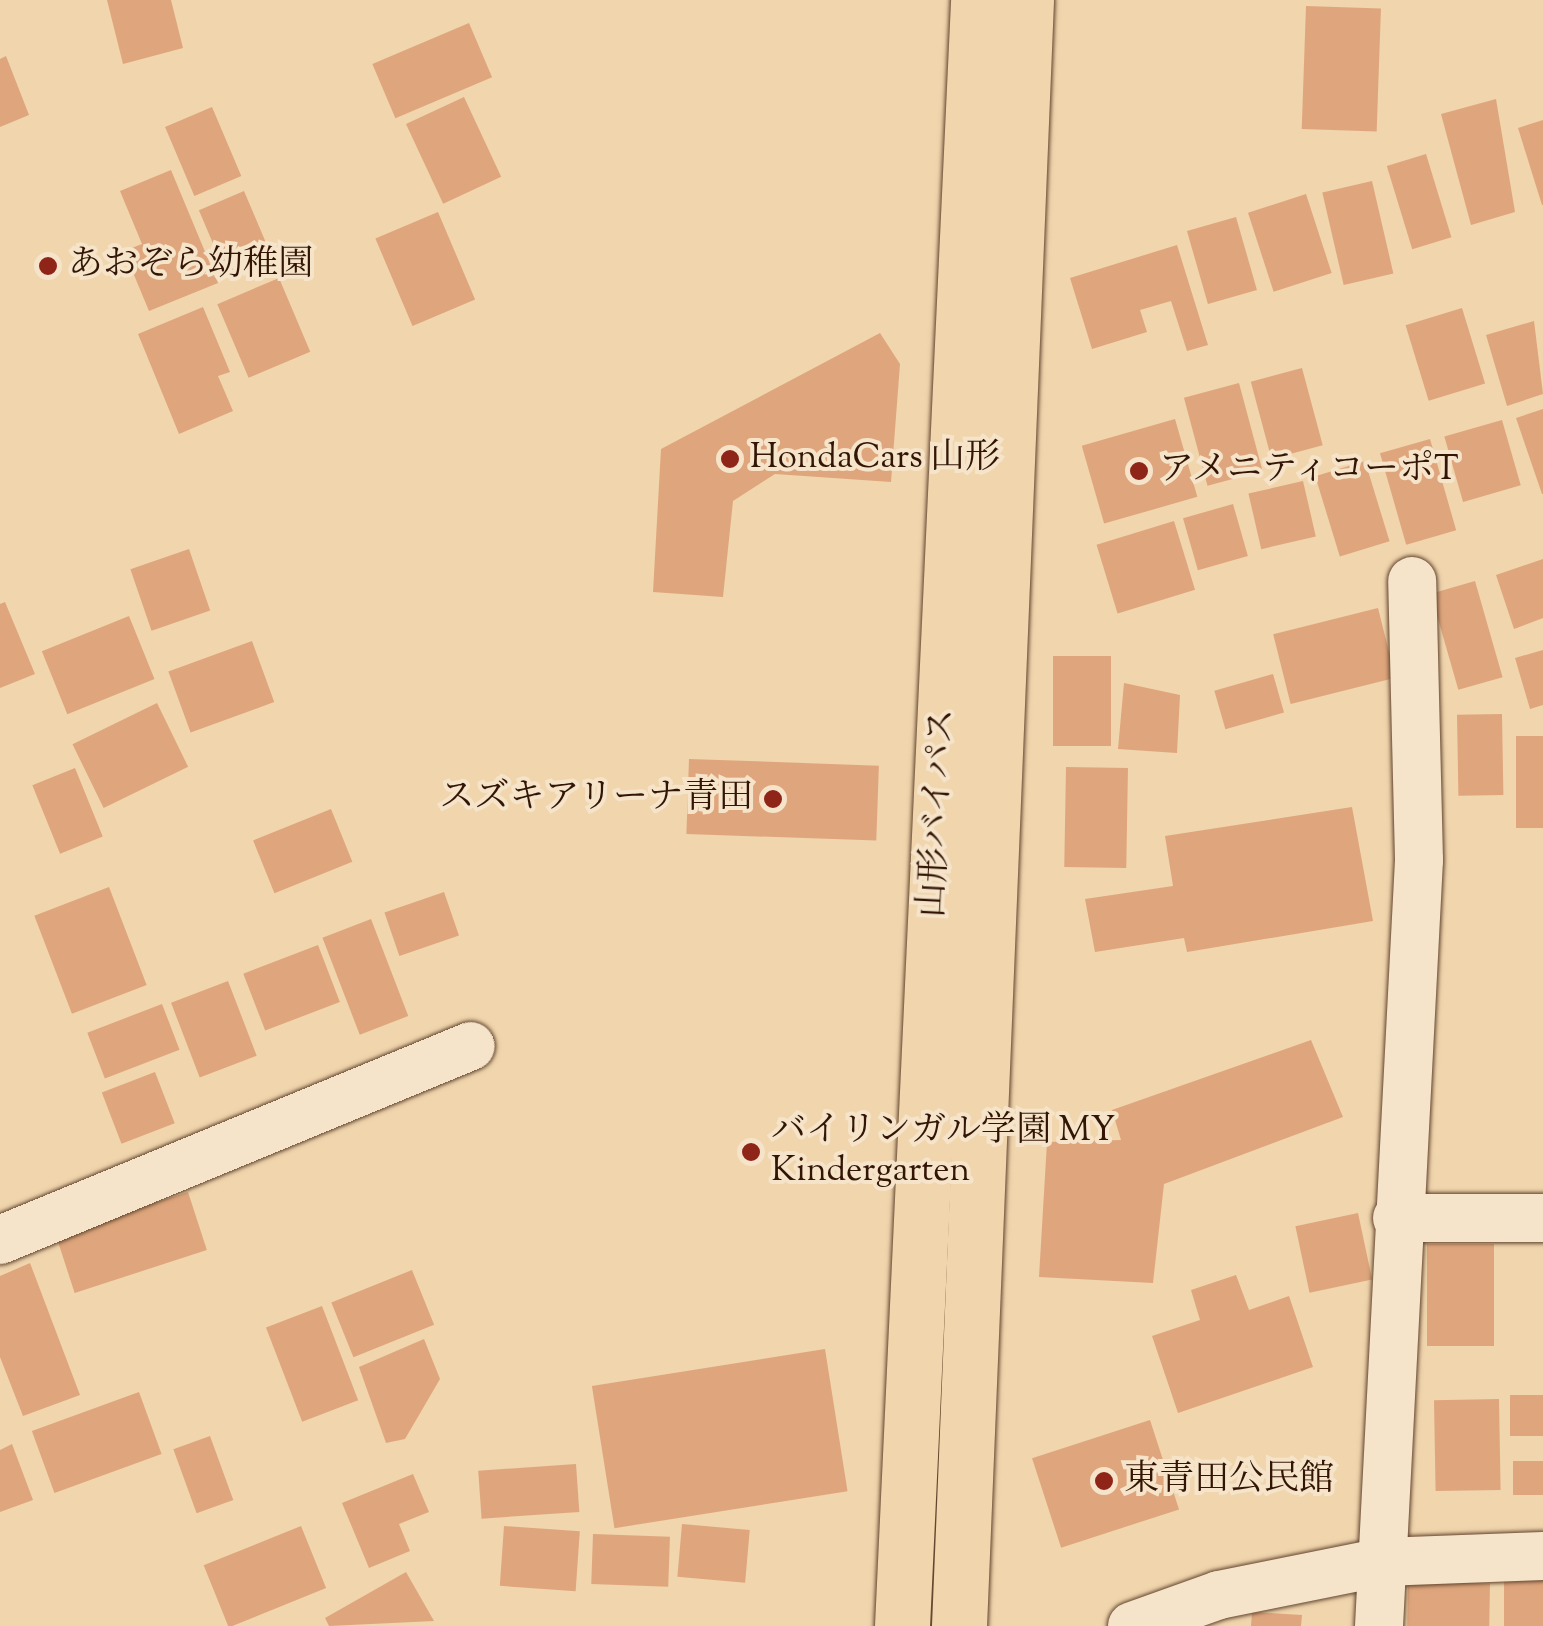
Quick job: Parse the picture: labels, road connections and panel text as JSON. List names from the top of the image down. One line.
{"streets":{"highway":["山形バイパス"]},"places":["あおぞら幼稚園","HondaCars 山形","アメニティコーポT","スズキアリーナ青田","バイリンガル学園 MY Kindergarten","東青田公民館"]}
